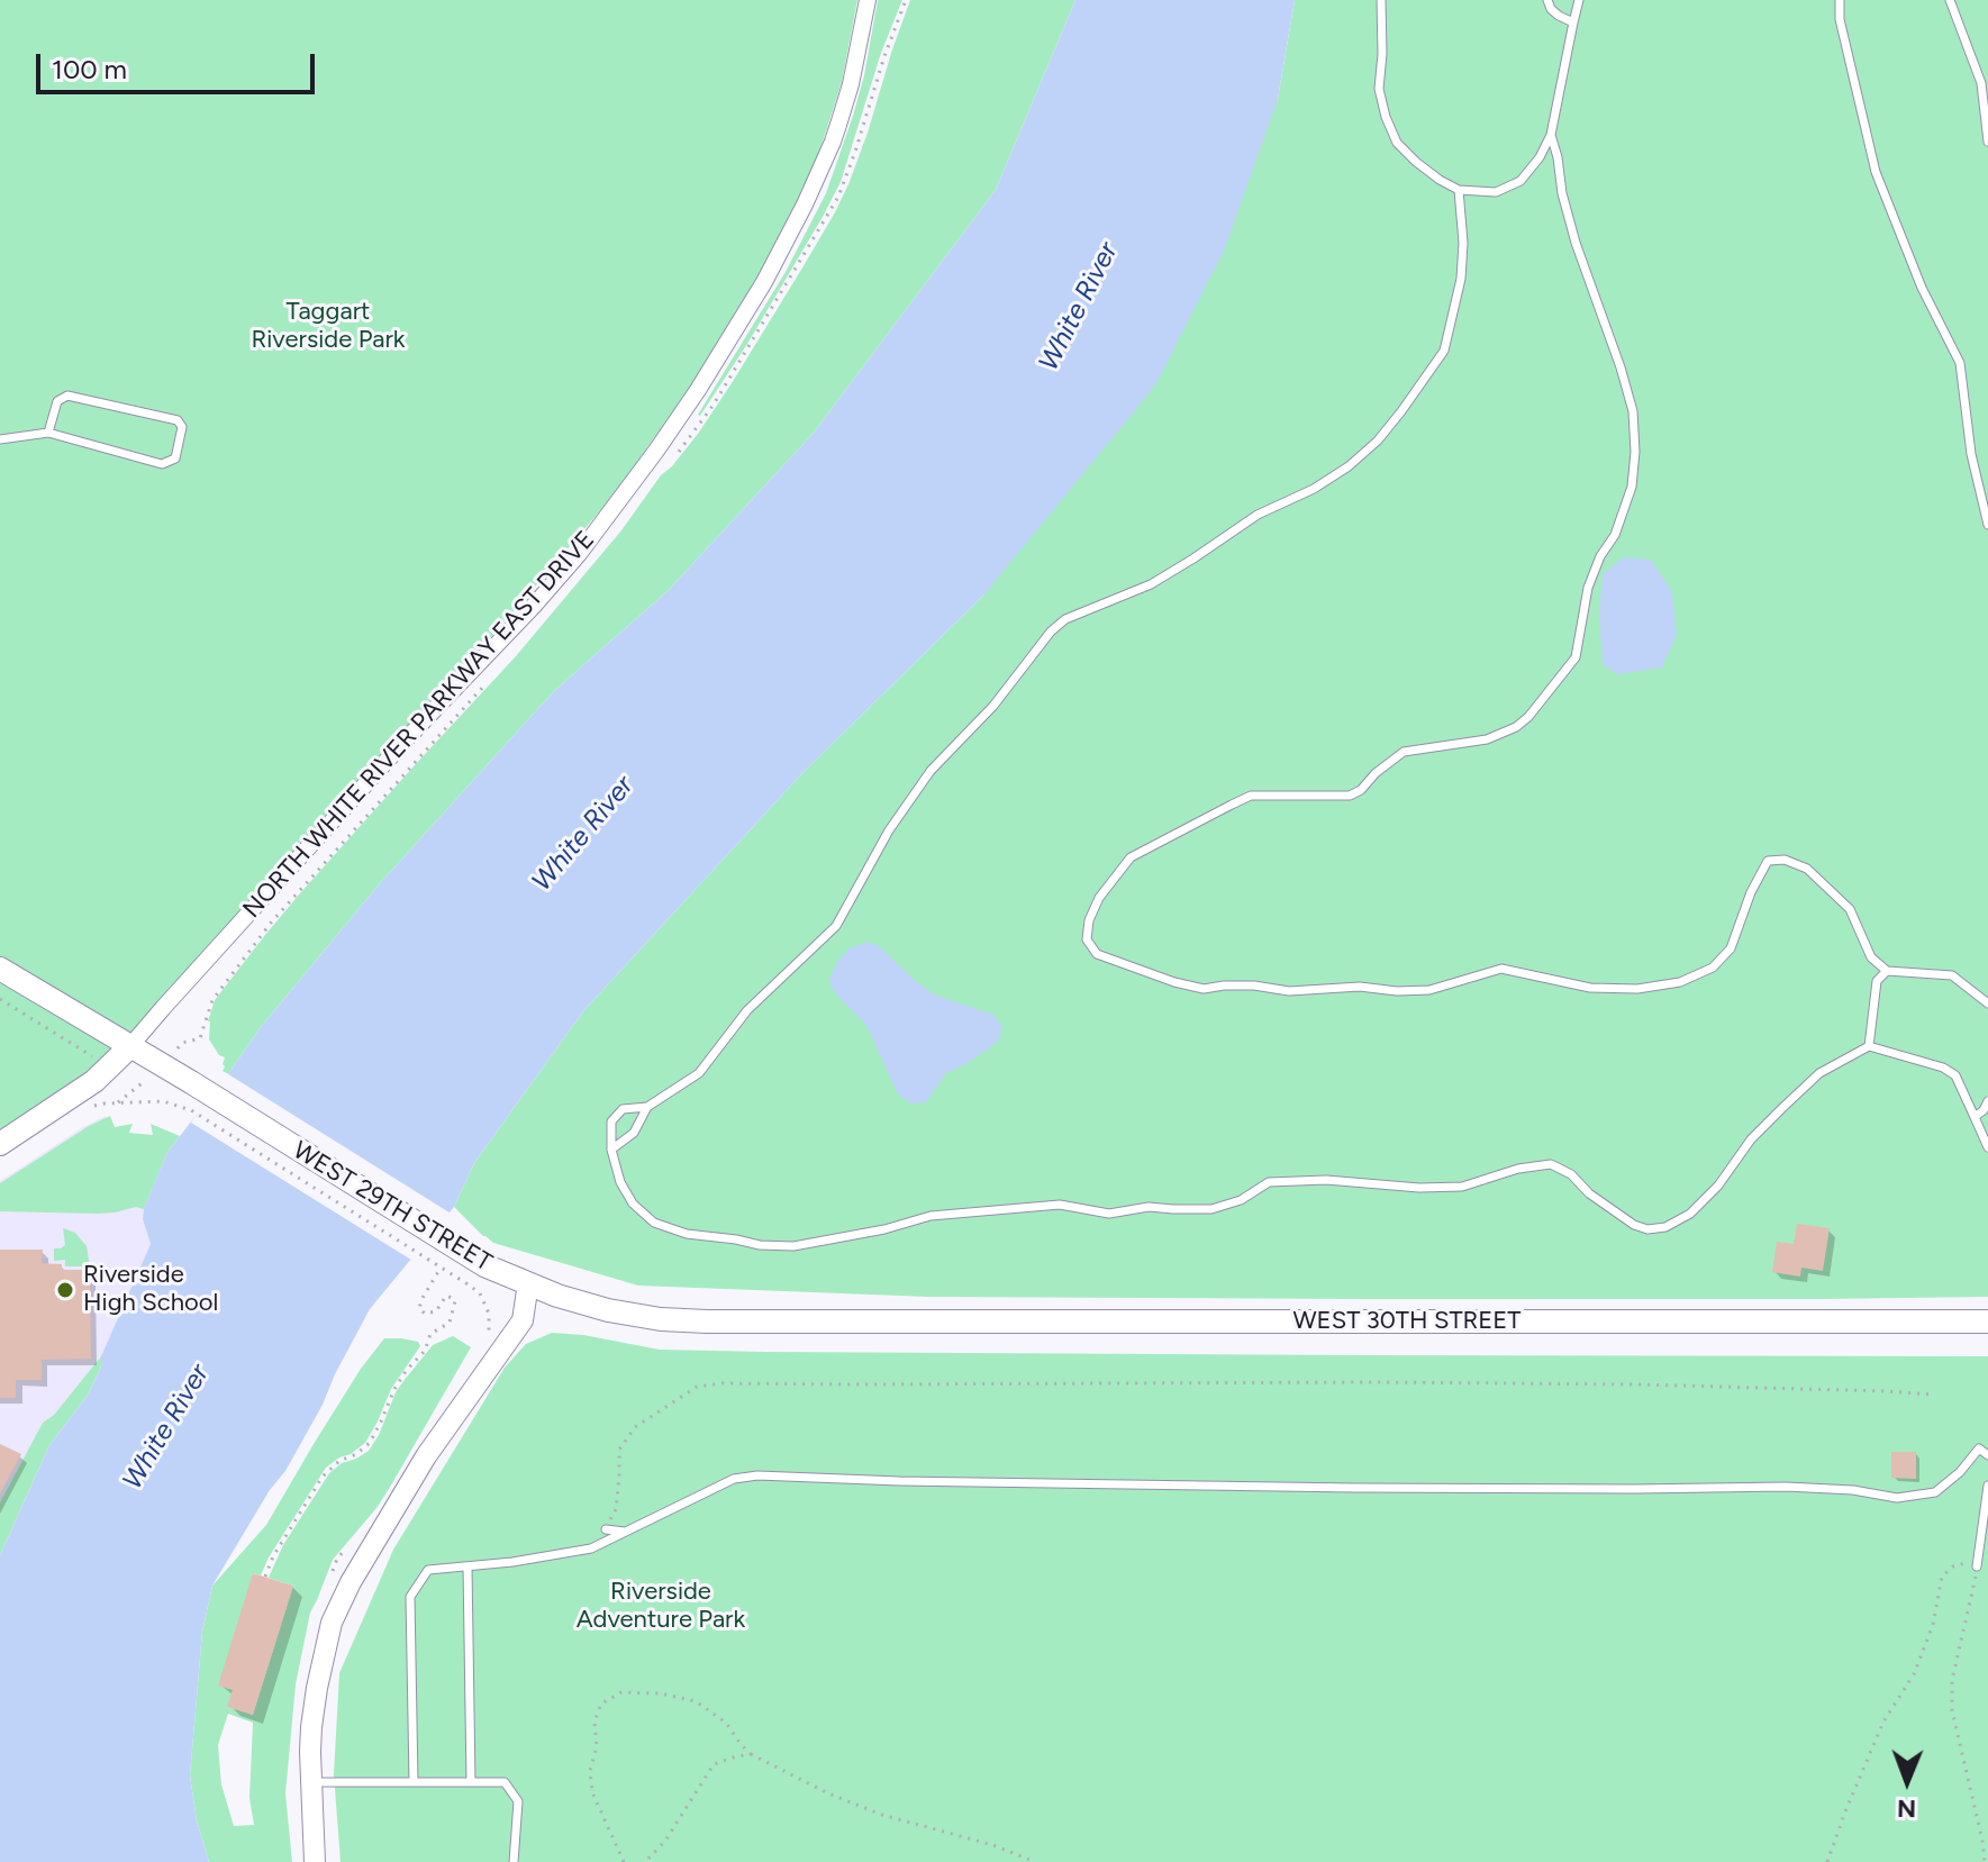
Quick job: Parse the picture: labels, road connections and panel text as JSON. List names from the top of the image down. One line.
{"streets":{"main road":["WEST 29TH STREET","WEST 30TH STREET"],"street":["NORTH WHITE RIVER PARKWAY EAST DRIVE"]},"crossings":[["NORTH WHITE RIVER PARKWAY EAST DRIVE","WEST 29TH STREET"],["WEST 29TH STREET","WEST 30TH STREET"]],"water":["White River"],"parks":["Taggart Riverside Park","Riverside Adventure Park"],"places":["Riverside High School"],"scale_bar":"100 m","north":"bottom"}
